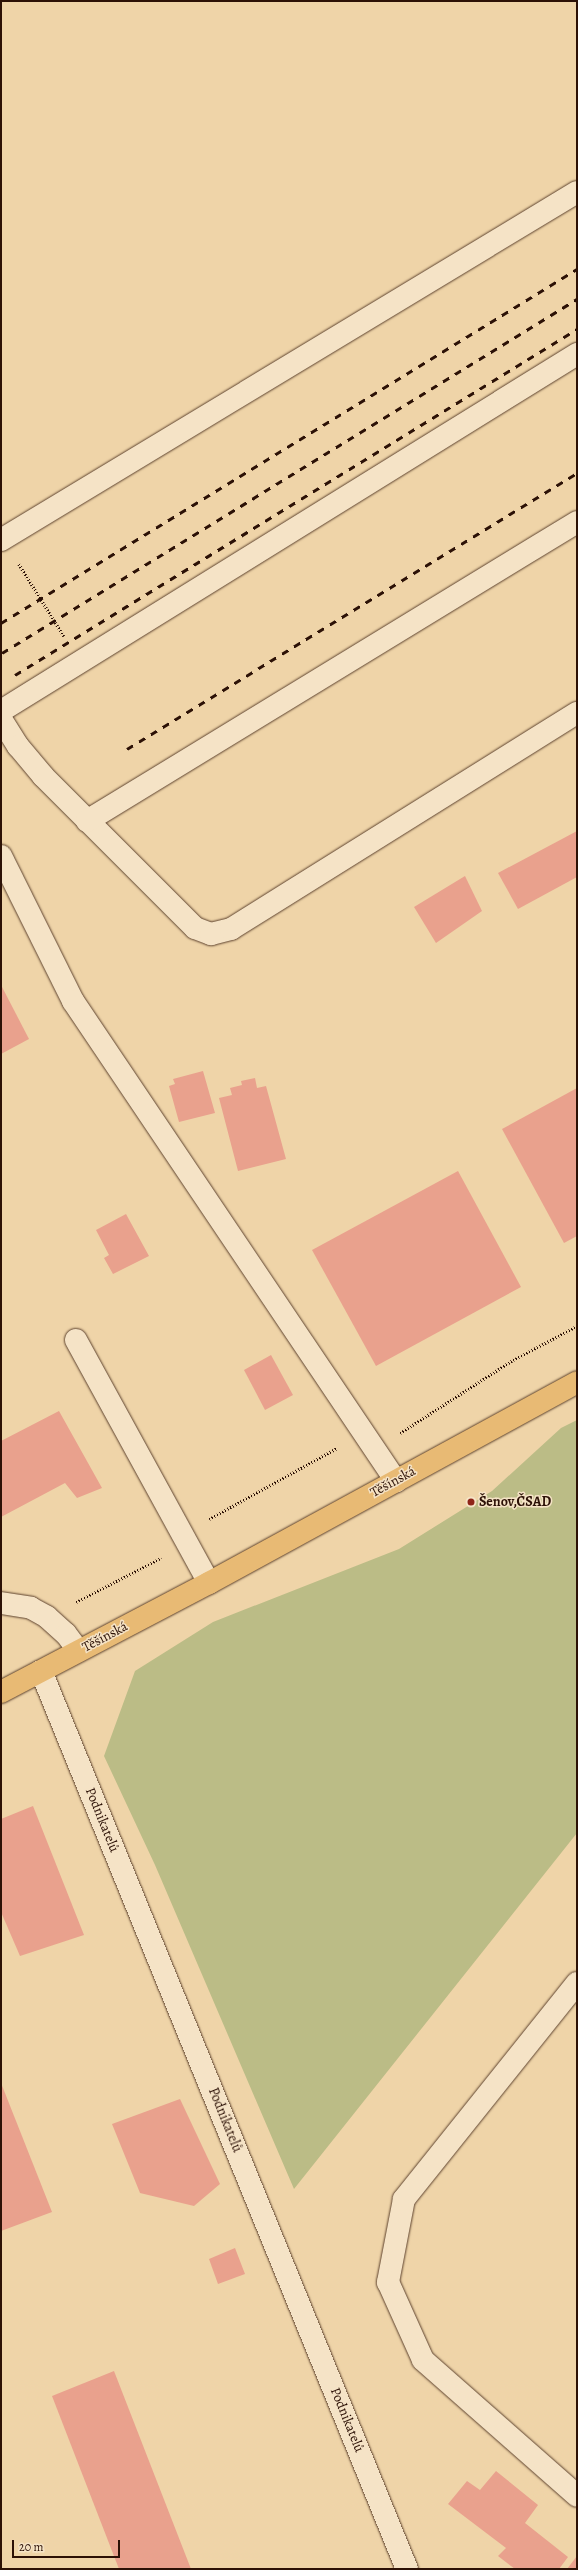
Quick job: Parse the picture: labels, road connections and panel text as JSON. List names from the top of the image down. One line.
{"streets":{"main road":["Těšínská"],"street":["Podnikatelů"]},"crossings":[["Těšínská","Podnikatelů"]],"places":["Šenov,ČSAD"],"scale_bar":"20 m"}
